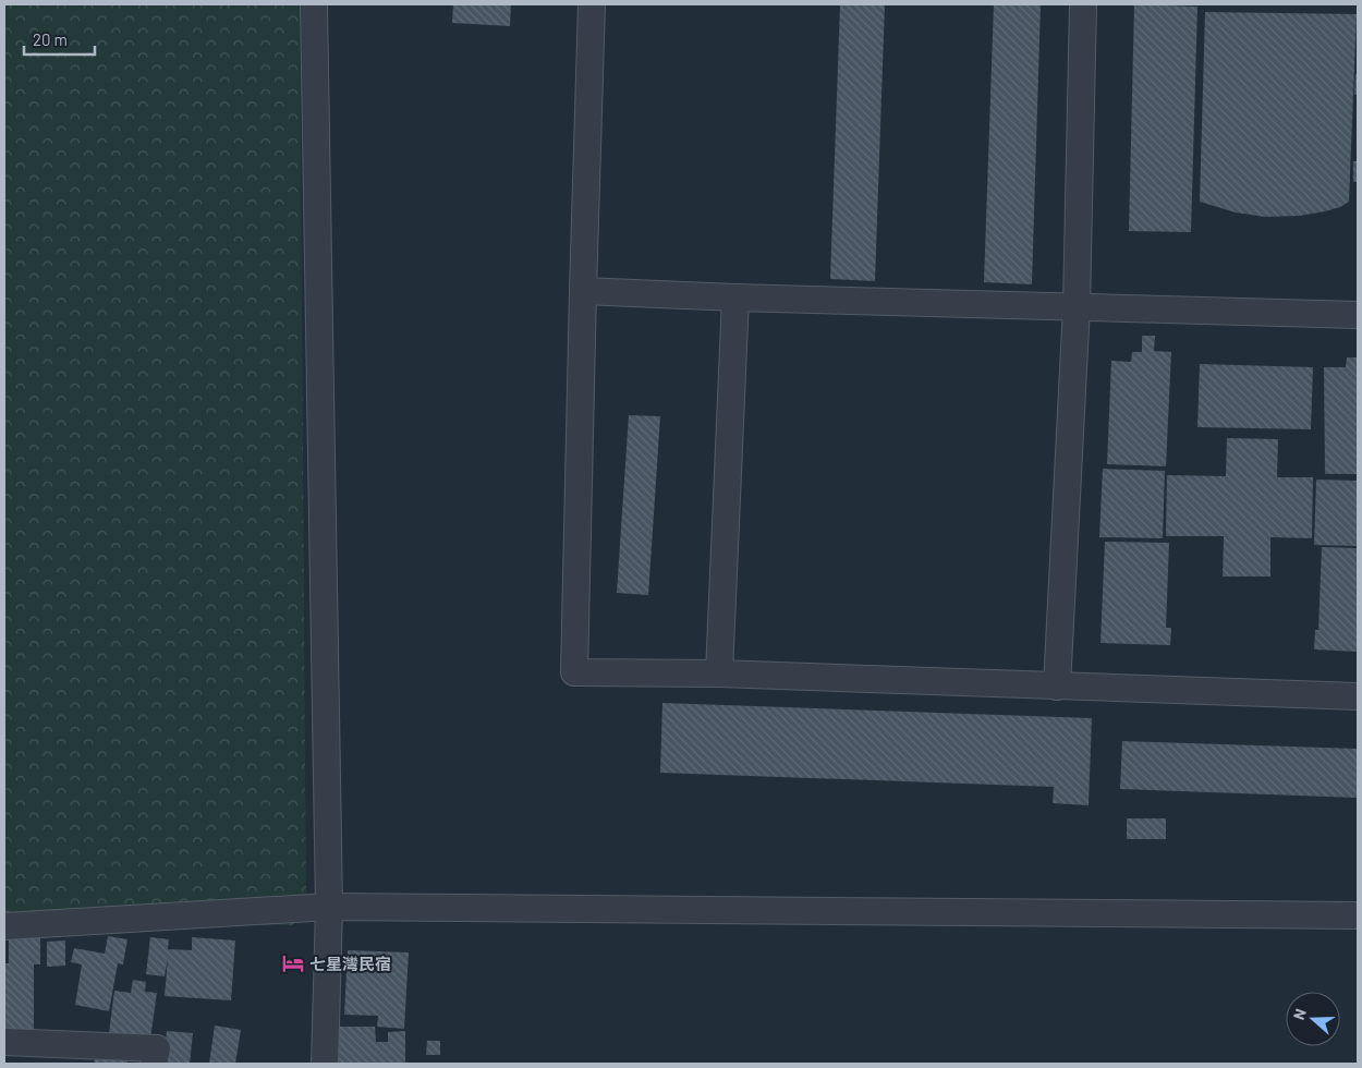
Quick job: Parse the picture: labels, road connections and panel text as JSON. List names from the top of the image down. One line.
{"places":{"hotel":["七星灣民宿"]},"scale_bar":"20 m","north":"left"}
